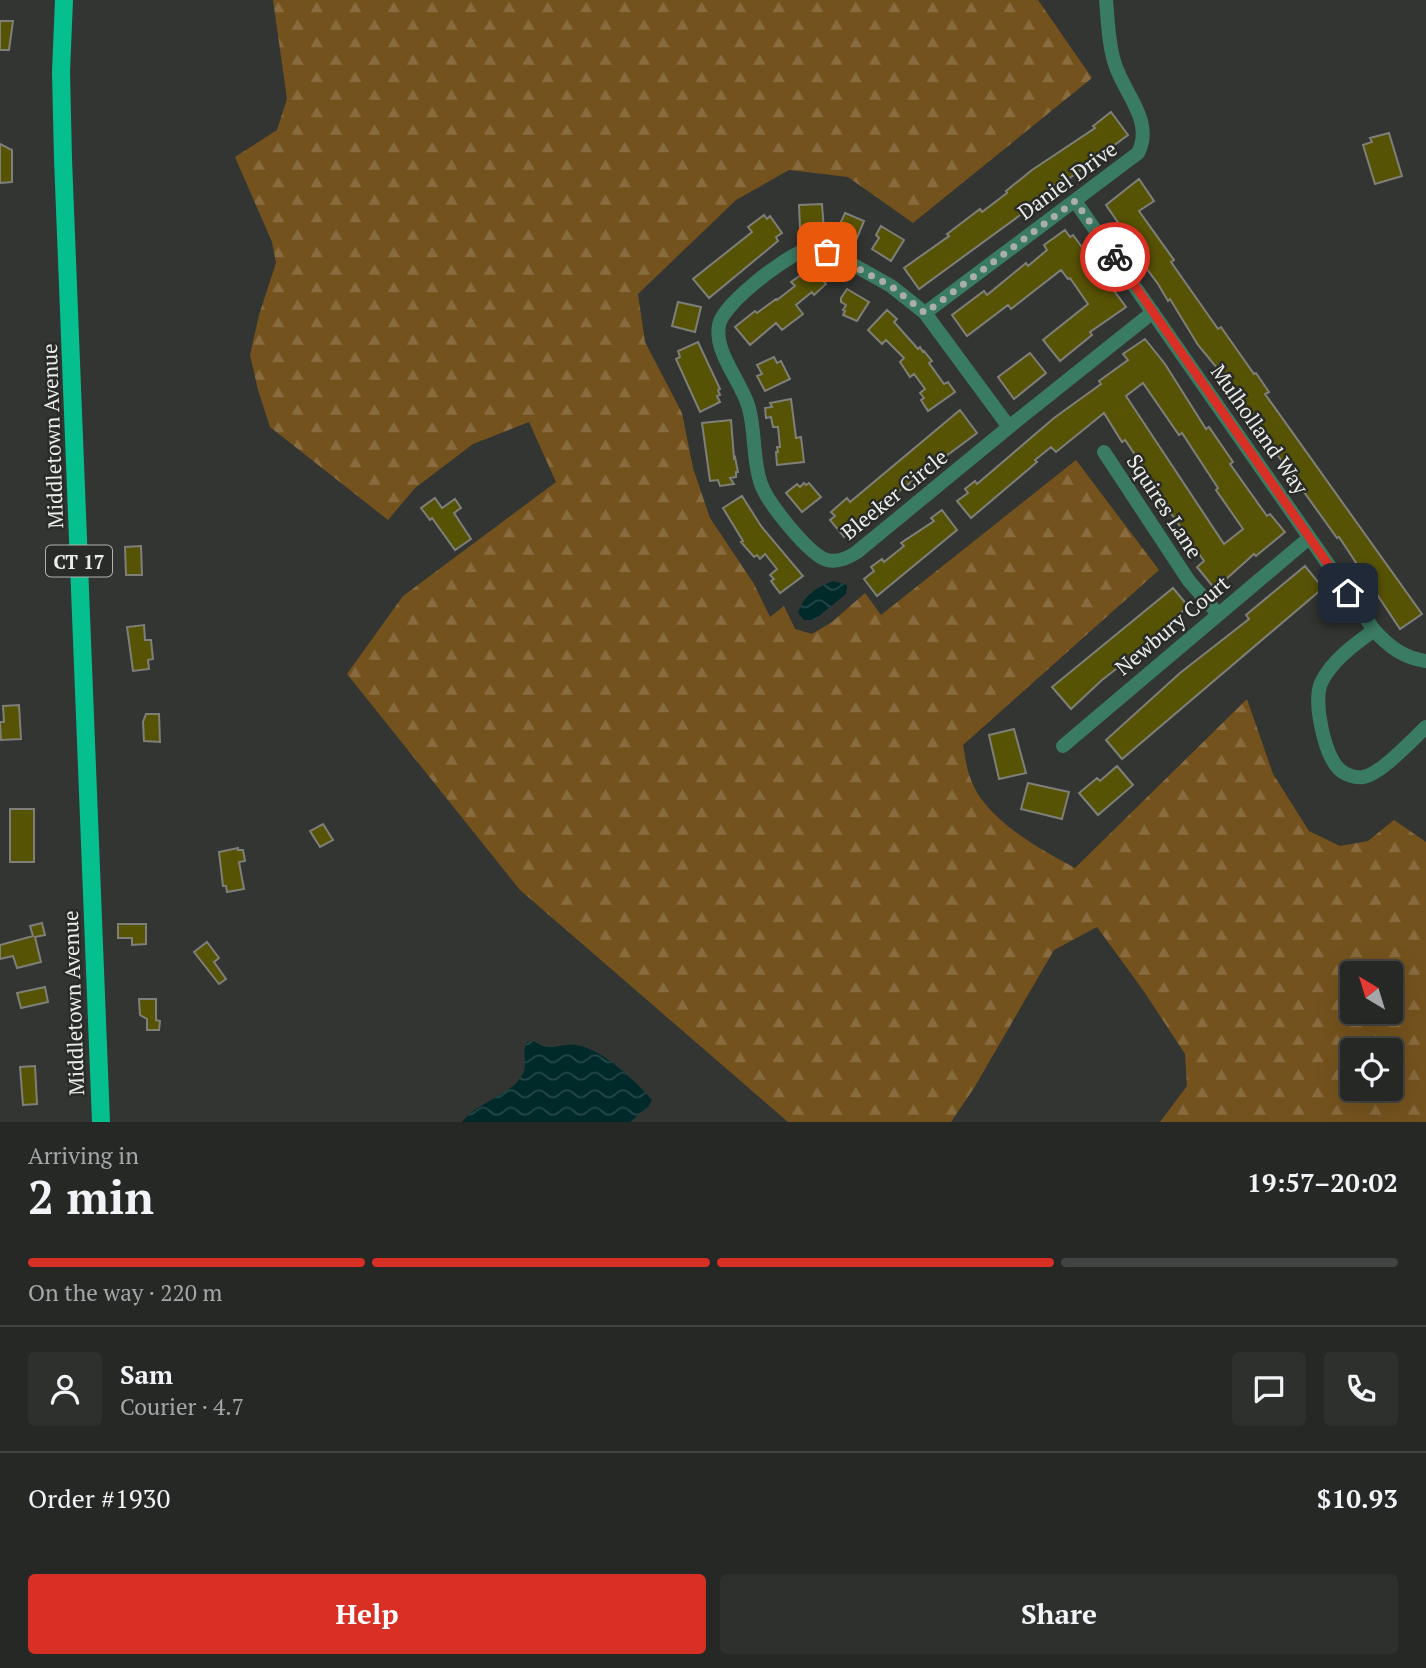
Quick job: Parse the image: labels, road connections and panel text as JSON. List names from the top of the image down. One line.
{"streets":{"main road":["Middletown Avenue","CT 17"],"street":["Daniel Drive","Mulholland Way","Bleeker Circle","Squires Lane","Newbury Court"]},"crossings":[["Daniel Drive","Mulholland Way"],["Daniel Drive","Bleeker Circle"],["Mulholland Way","Bleeker Circle"],["Mulholland Way","Newbury Court"],["Squires Lane","Newbury Court"]],"north":"top left","page":{"heading":["2 min","Arriving in","19:57–20:02"],"panel":["Sam","Courier · 4.7","Order #1930","$10.93"],"bar":"On the way · 220 m","buttons":["Help","Share"]}}
